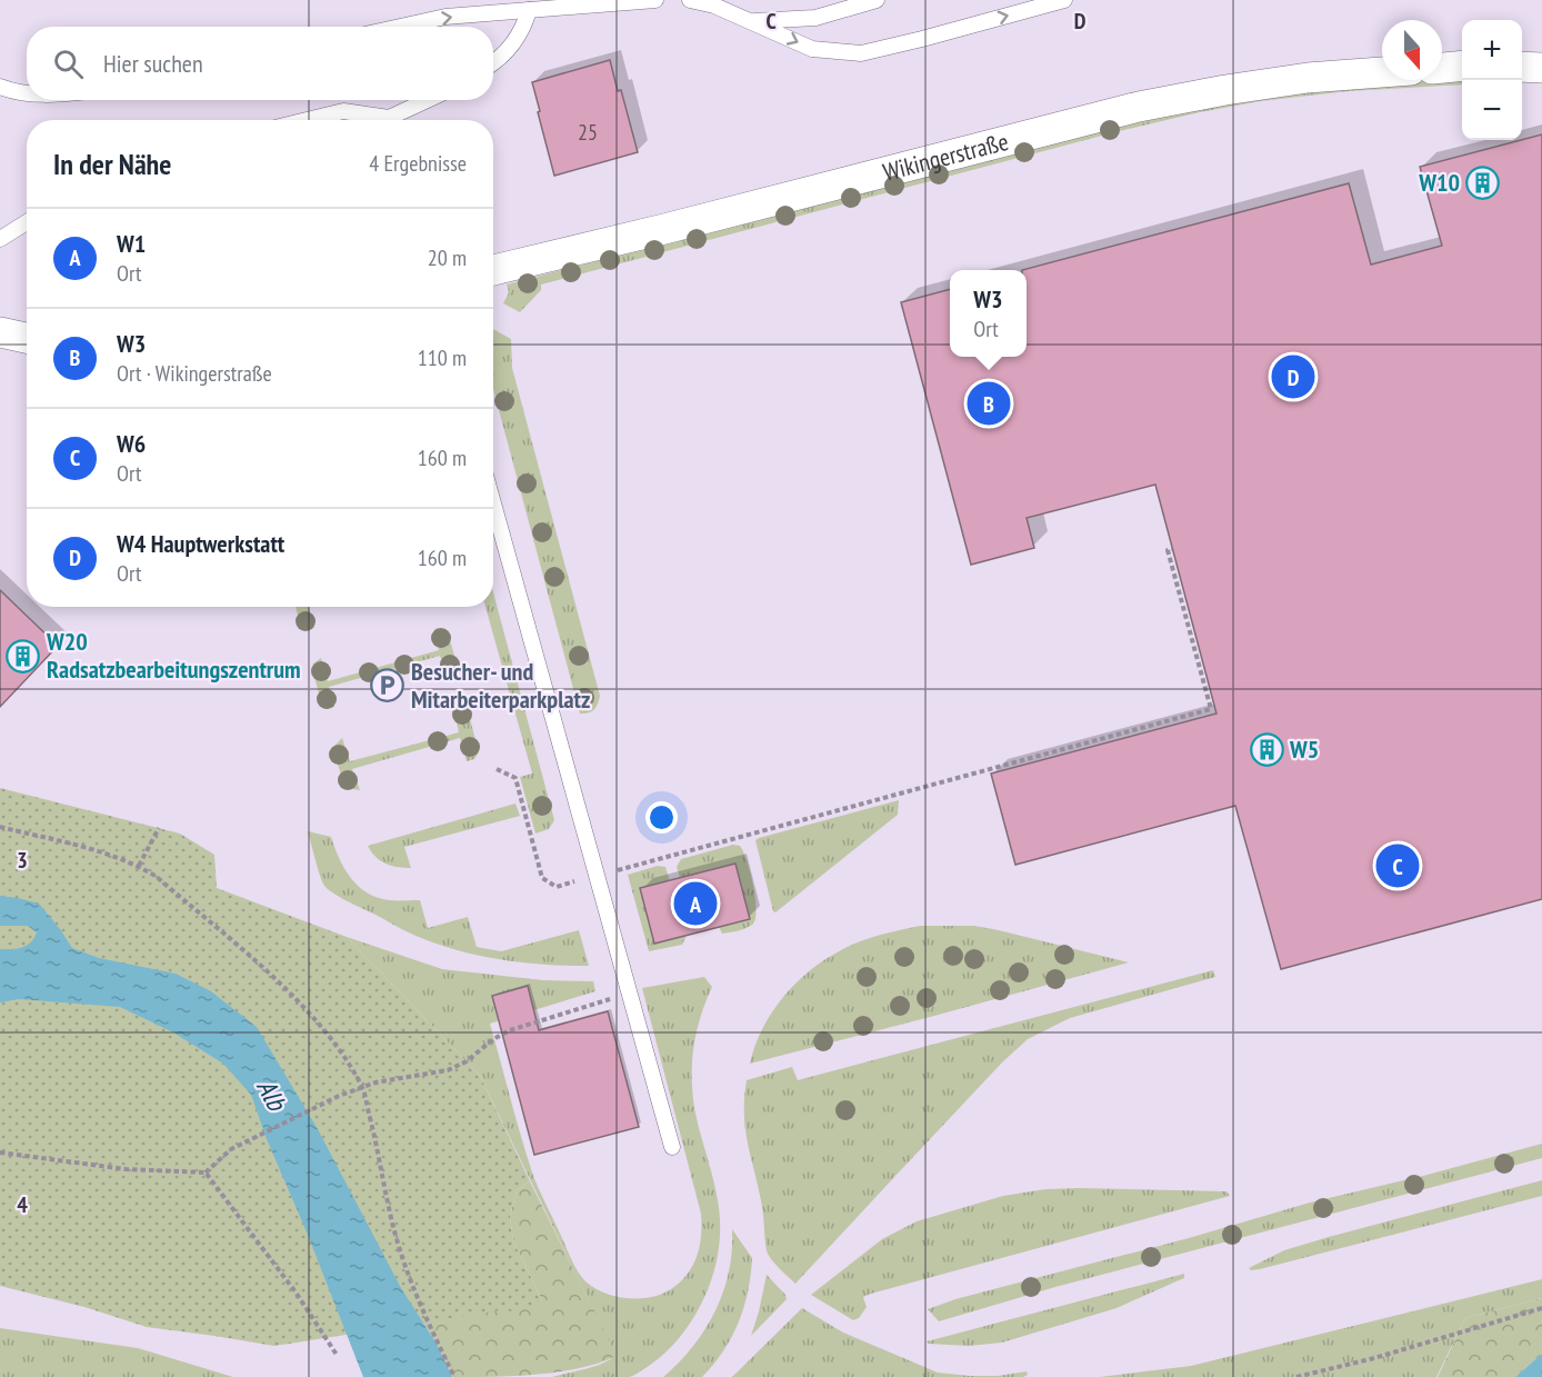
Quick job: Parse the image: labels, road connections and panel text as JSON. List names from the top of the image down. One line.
{"streets":{"street":["Wikingerstraße"]},"water":["Alb"],"places":{"building":["W10","W20 Radsatzbearbeitungszentrum","W5"],"parking":["Besucher- und Mitarbeiterparkplatz"]},"house_numbers":["25"],"north":"bottom","page":{"map_buttons":["+","−"],"search":"Hier suchen","heading":["In der Nähe","4 Ergebnisse"],"list":[{"mark":"A","name":"W1","note":"Ort","value":"20 m"},{"mark":"B","name":"W3","note":"Ort · Wikingerstraße","value":"110 m"},{"mark":"C","name":"W6","note":"Ort","value":"160 m"},{"mark":"D","name":"W4 Hauptwerkstatt","note":"Ort","value":"160 m"}],"popup":["W3","Ort"],"pins":["D","B","C","A"]},"grid":{"columns":["C","D"],"rows":["3","4"]}}
